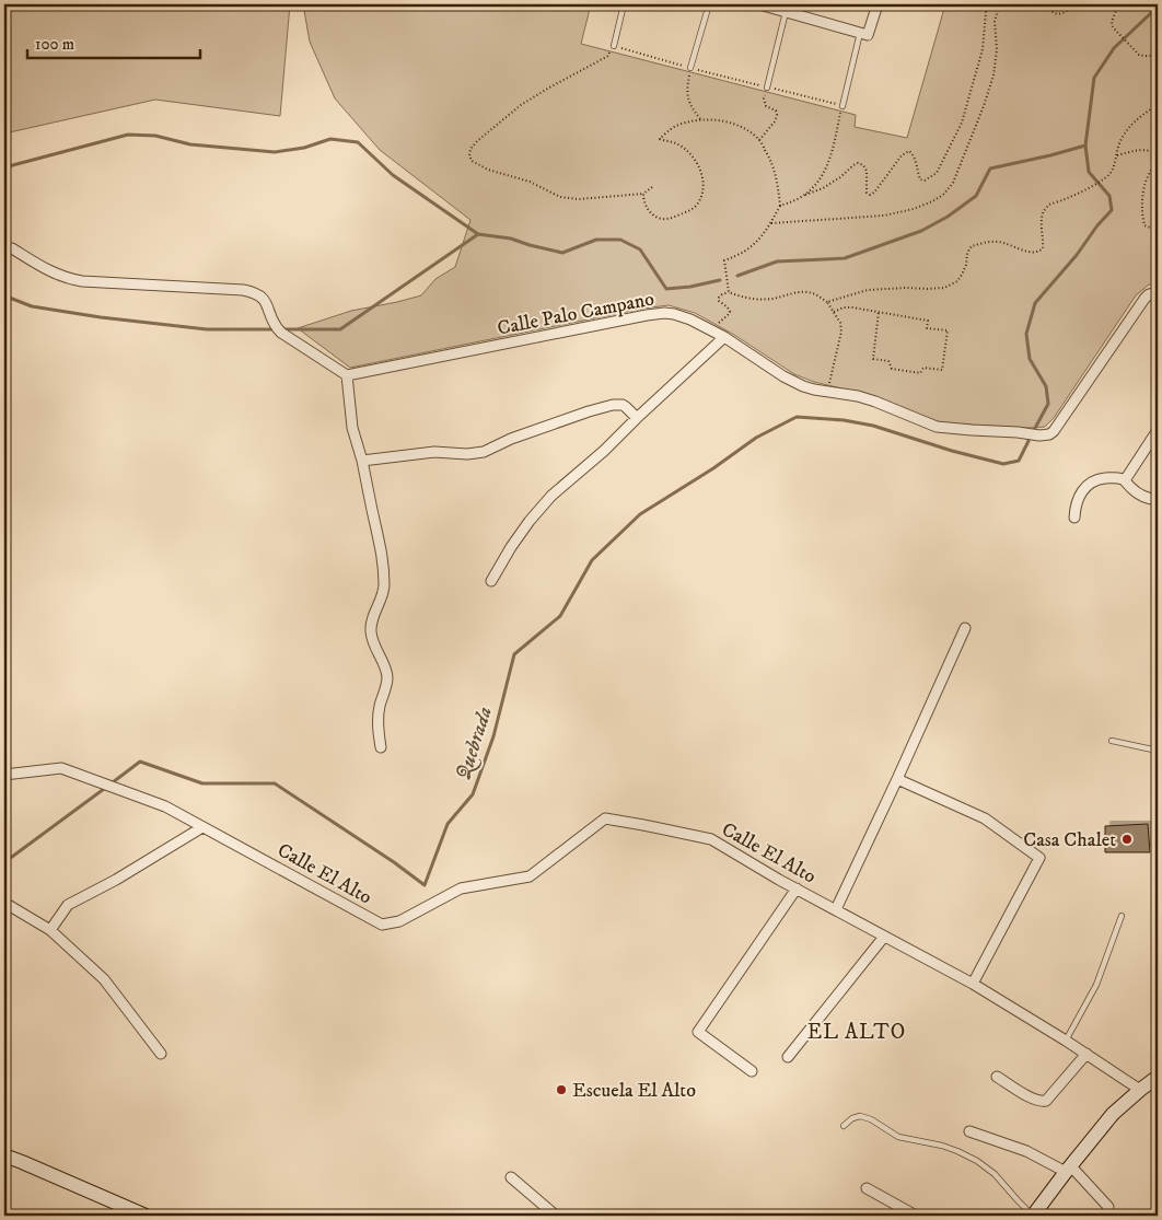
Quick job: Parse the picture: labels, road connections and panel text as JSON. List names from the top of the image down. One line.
{"streets":{"street":["Calle Palo Campano","Calle El Alto"]},"districts":["EL ALTO"],"water":["Quebrada"],"places":["Casa Chalet","Escuela El Alto"],"scale_bar":"100 m"}
